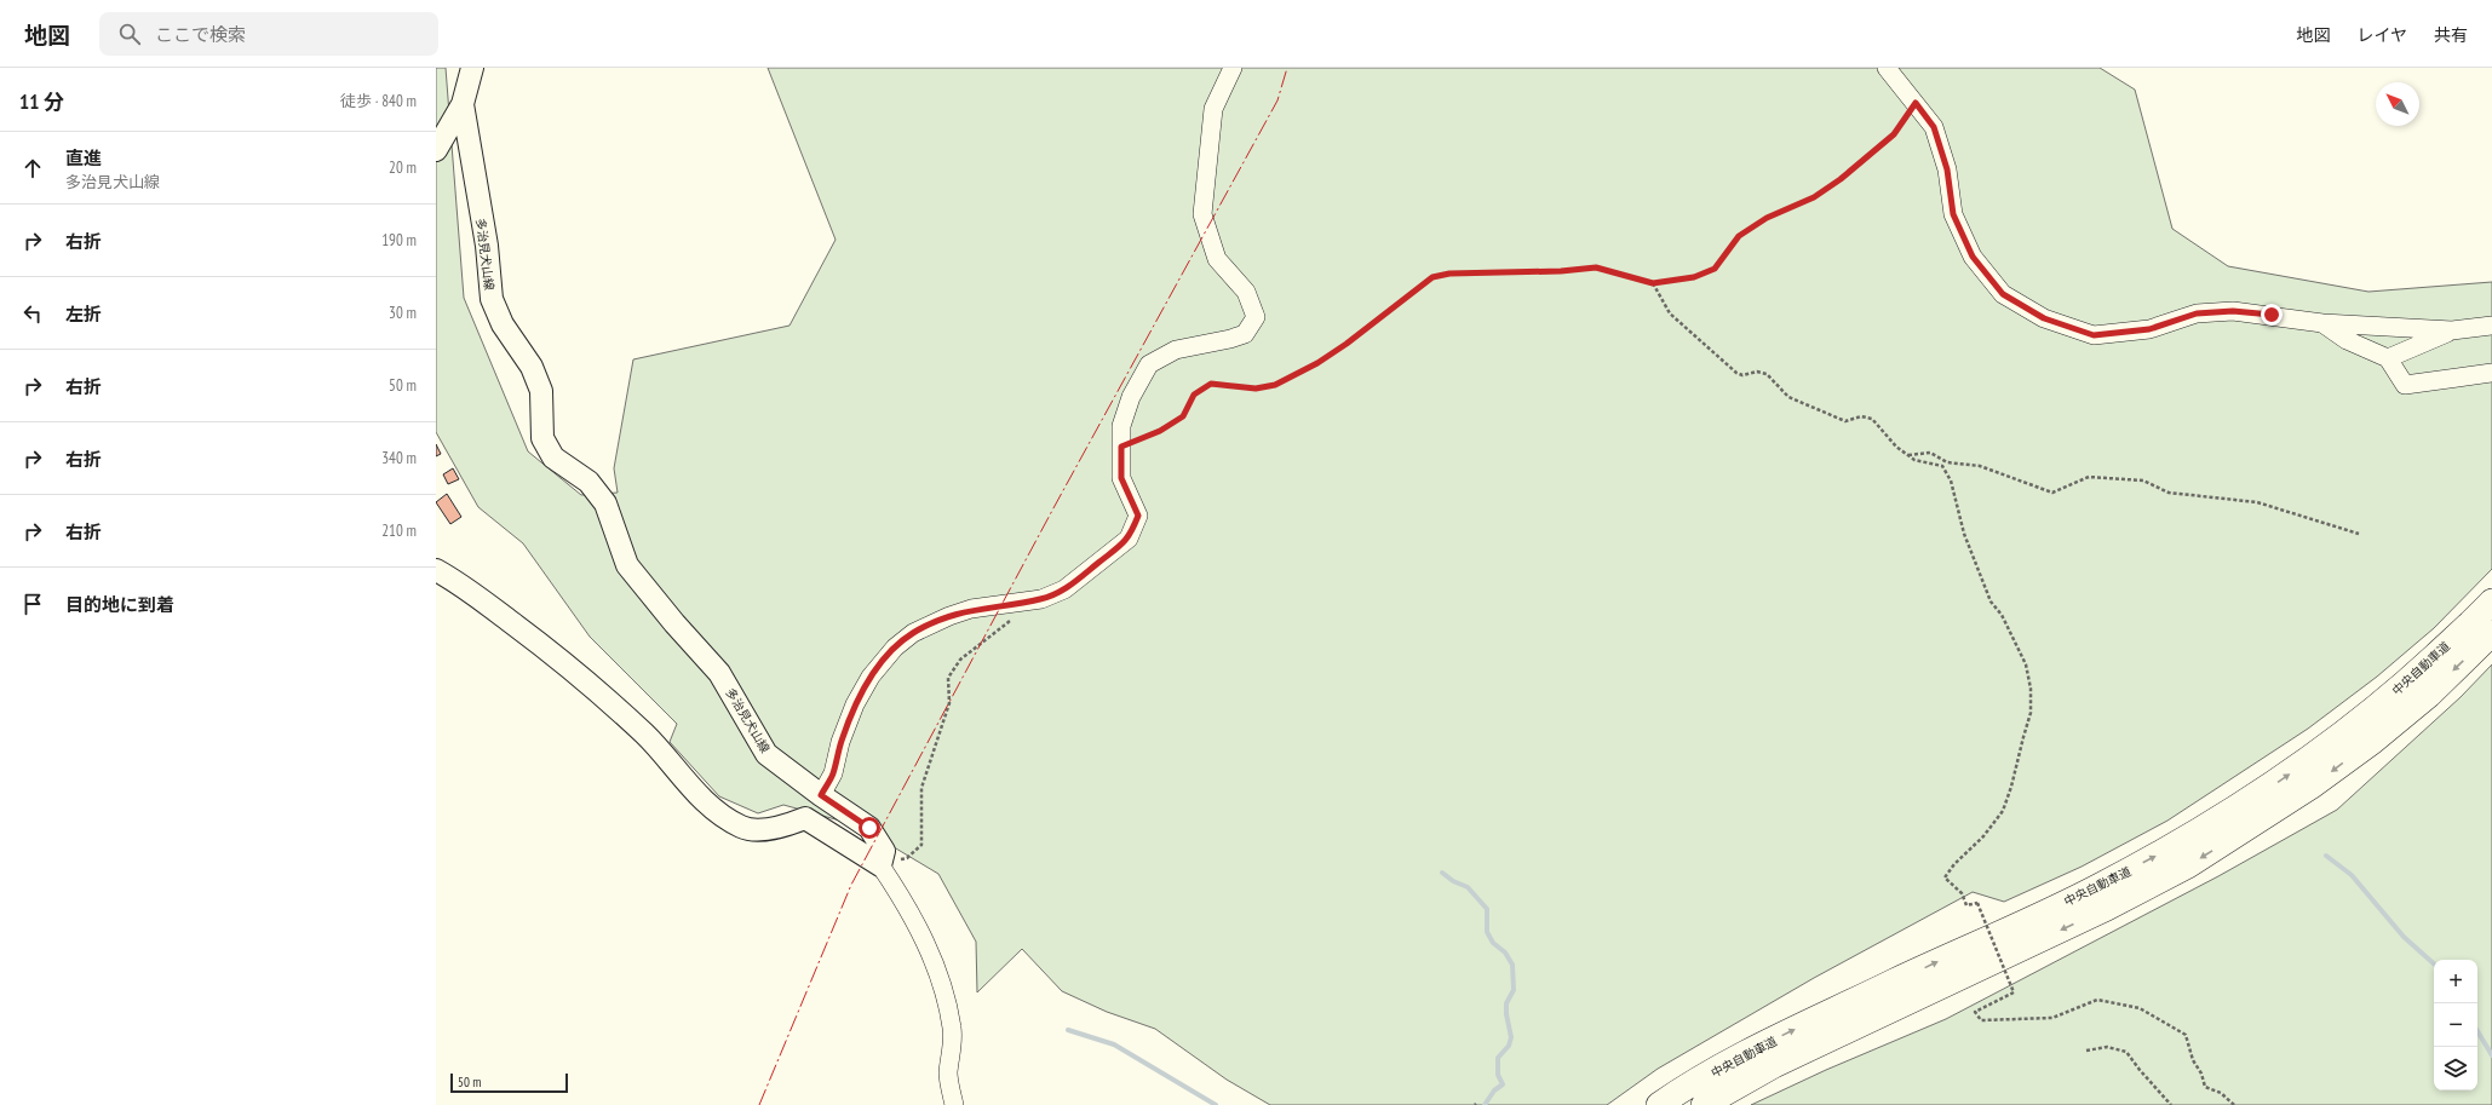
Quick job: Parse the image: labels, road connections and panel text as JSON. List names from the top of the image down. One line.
{"streets":{"highway":["中央自動車道"],"main road":["多治見犬山線"]},"scale_bar":"50 m","north":"top left","page":{"header":"地図","search":"ここで検索","nav":["地図","レイヤ","共有"],"heading":["11 分","徒歩 · 840 m"],"list":[["直進","多治見犬山線","20 m"],["右折","190 m"],["左折","30 m"],["右折","50 m"],["右折","340 m"],["右折","210 m"],"目的地に到着"],"map_buttons":["+","−"],"scale":"50 m"}}
